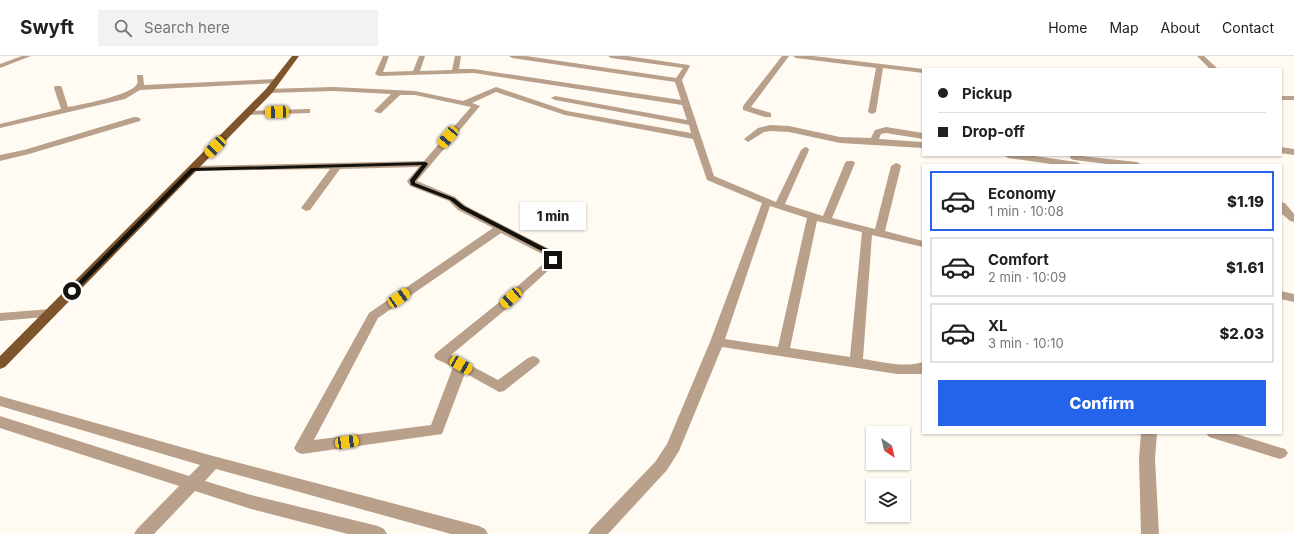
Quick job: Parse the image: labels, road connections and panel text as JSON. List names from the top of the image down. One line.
{"north":"bottom right","page":{"header":"Swyft","search":"Search here","nav":["Home","Map","About","Contact"],"banner":["Pickup","Drop-off"],"list":[{"name":"Economy","note":"1 min · 10:08","value":"$1.19"},{"name":"Comfort","note":"2 min · 10:09","value":"$1.61"},{"name":"XL","note":"3 min · 10:10","value":"$2.03"}],"bubble":"1 min","buttons":"Confirm"}}
